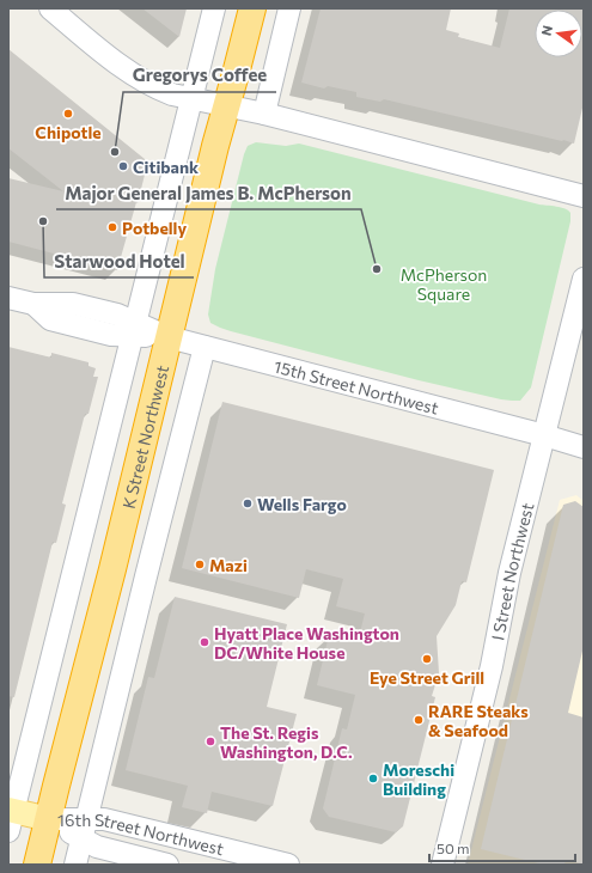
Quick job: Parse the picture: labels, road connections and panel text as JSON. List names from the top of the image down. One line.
{"streets":{"highway":["K Street Northwest"],"main road":["16th Street Northwest"],"street":["15th Street Northwest","I Street Northwest"]},"crossings":[["15th Street Northwest","K Street Northwest"],["15th Street Northwest","I Street Northwest"],["K Street Northwest","16th Street Northwest"]],"parks":["McPherson Square"],"places":["Chipotle","Gregorys Coffee","Citibank","Starwood Hotel","Potbelly","Major General James B. McPherson","Wells Fargo","Mazi","Hyatt Place Washington DC/White House","Eye Street Grill","RARE Steaks & Seafood","The St. Regis Washington, D.C.","Moreschi Building"],"scale_bar":"50 m","north":"left"}
